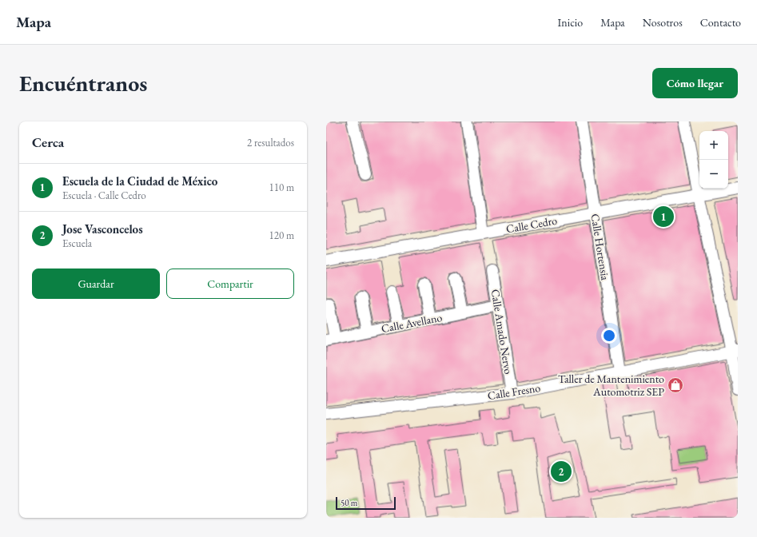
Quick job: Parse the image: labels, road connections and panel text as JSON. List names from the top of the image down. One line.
{"streets":{"street":["Calle Cedro","Calle Hortensia","Calle Avellano","Calle Amado Nervo","Calle Fresno"]},"crossings":[["Calle Cedro","Calle Hortensia"],["Calle Hortensia","Calle Fresno"],["Calle Avellano","Calle Amado Nervo"],["Calle Amado Nervo","Calle Fresno"]],"places":{"shop":["Taller de Mantenimiento Automotriz SEP"]},"scale_bar":"50 m","page":{"header":"Mapa","nav":["Inicio","Mapa","Nosotros","Contacto"],"buttons":["Cómo llegar",["Guardar","Compartir"]],"title":"Encuéntranos","heading":["Cerca","2 resultados"],"map_buttons":["+","−"],"list":[{"mark":"1","name":"Escuela de la Ciudad de México","note":"Escuela · Calle Cedro","value":"110 m"},{"mark":"2","name":"Jose Vasconcelos","note":"Escuela","value":"120 m"}],"pins":["1","2"],"scale":"50 m"}}
